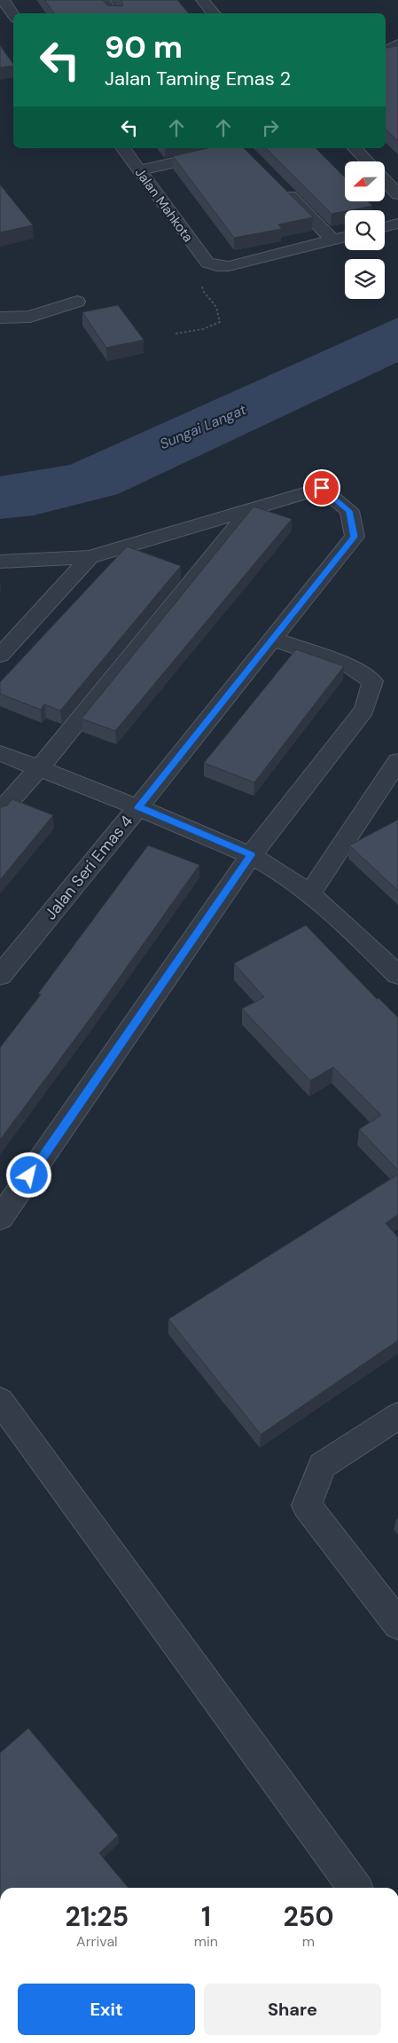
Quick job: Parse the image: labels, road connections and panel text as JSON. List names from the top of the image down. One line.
{"streets":{"street":["Jalan Mahkota","Jalan Seri Emas 4"]},"water":["Sungai Langat"],"north":"left","page":{"turn":["90 m","Jalan Taming Emas 2"],"eta":["21:25","Arrival","1","min","250","m"],"buttons":["Exit","Share"]}}
